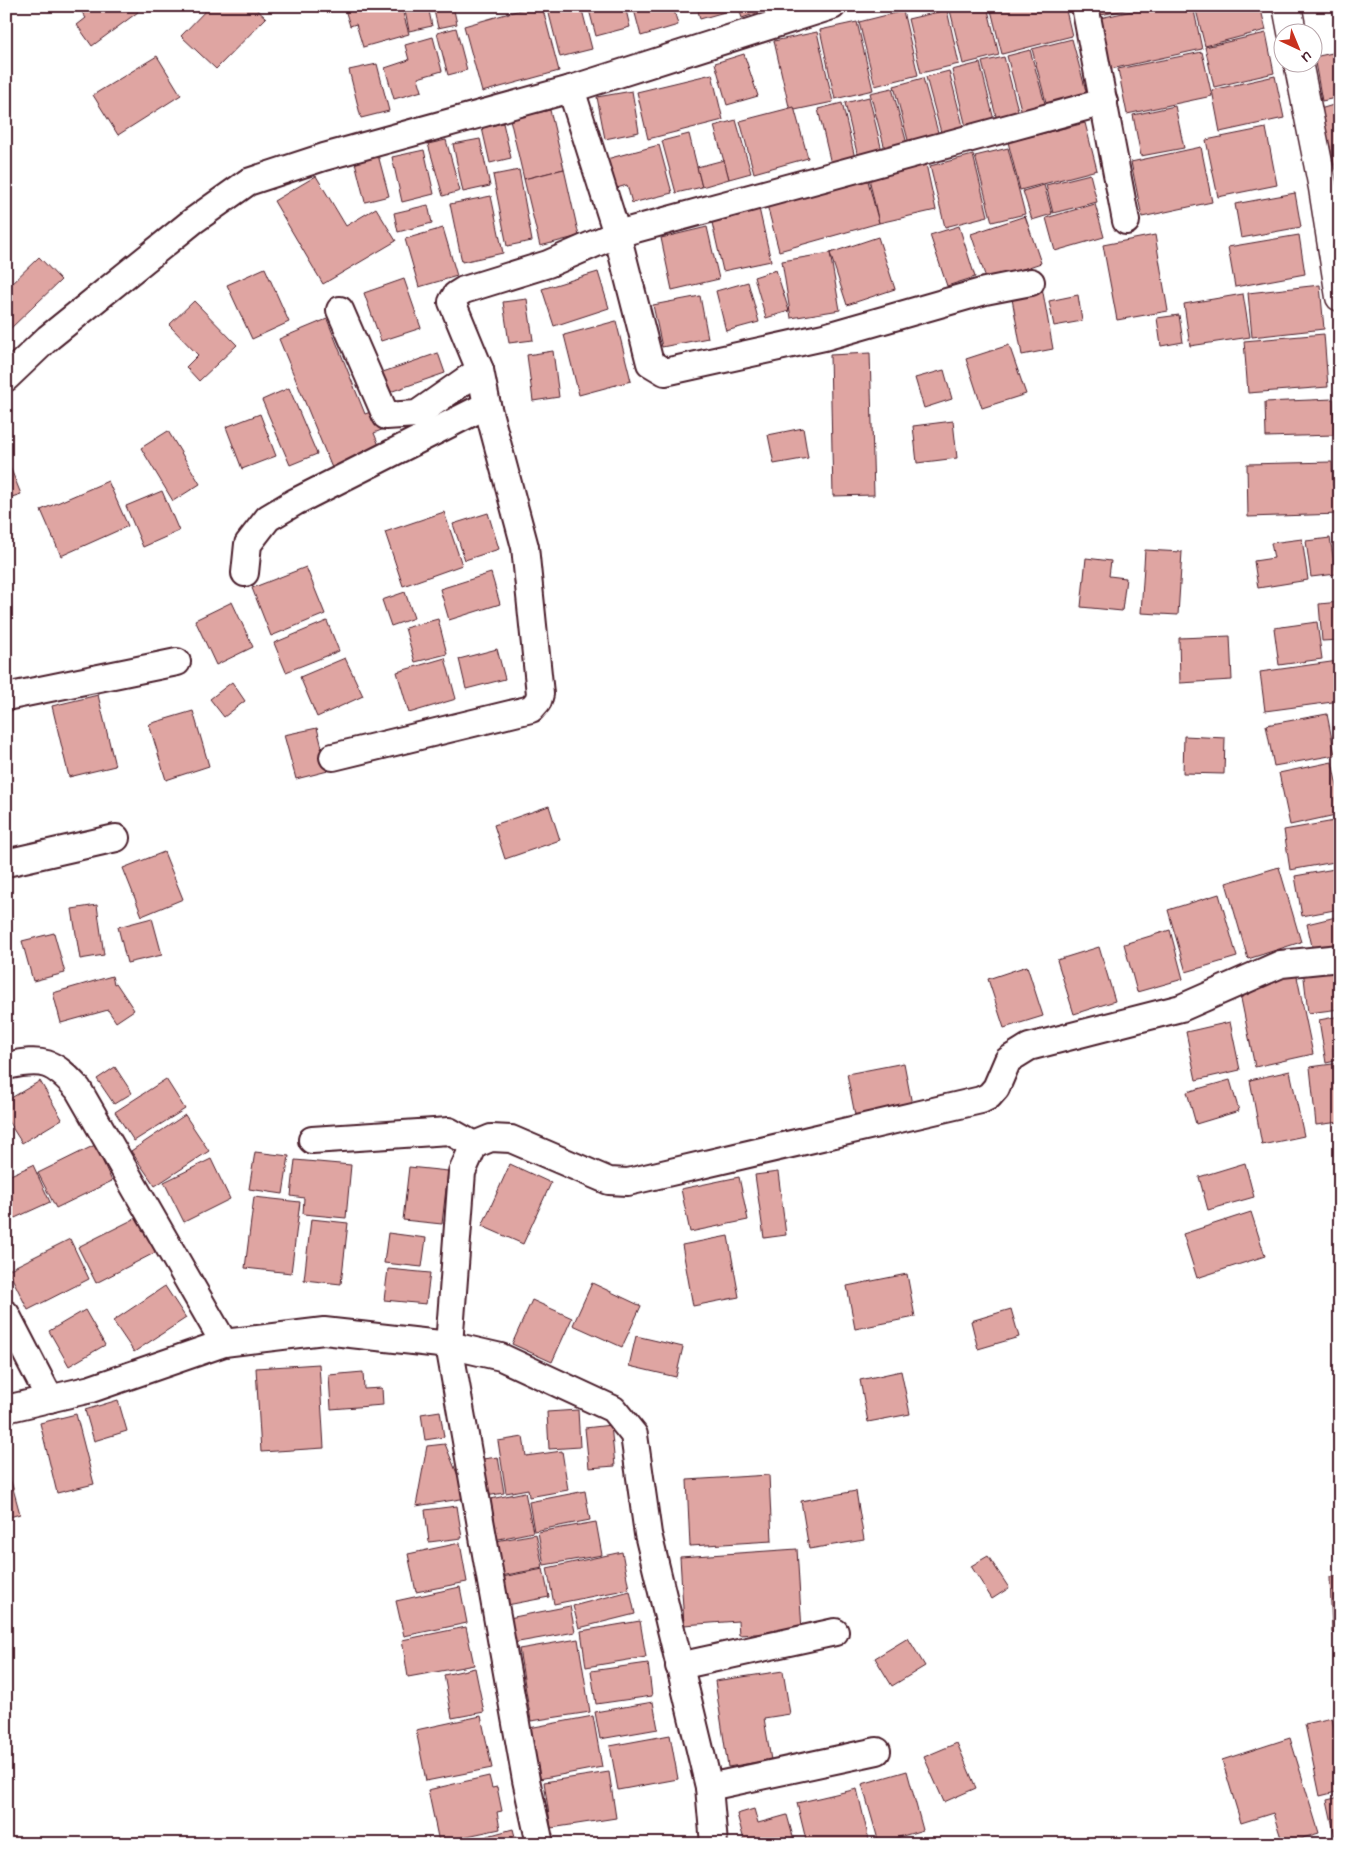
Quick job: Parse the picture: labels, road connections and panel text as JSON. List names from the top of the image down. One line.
{"north":"bottom right"}
